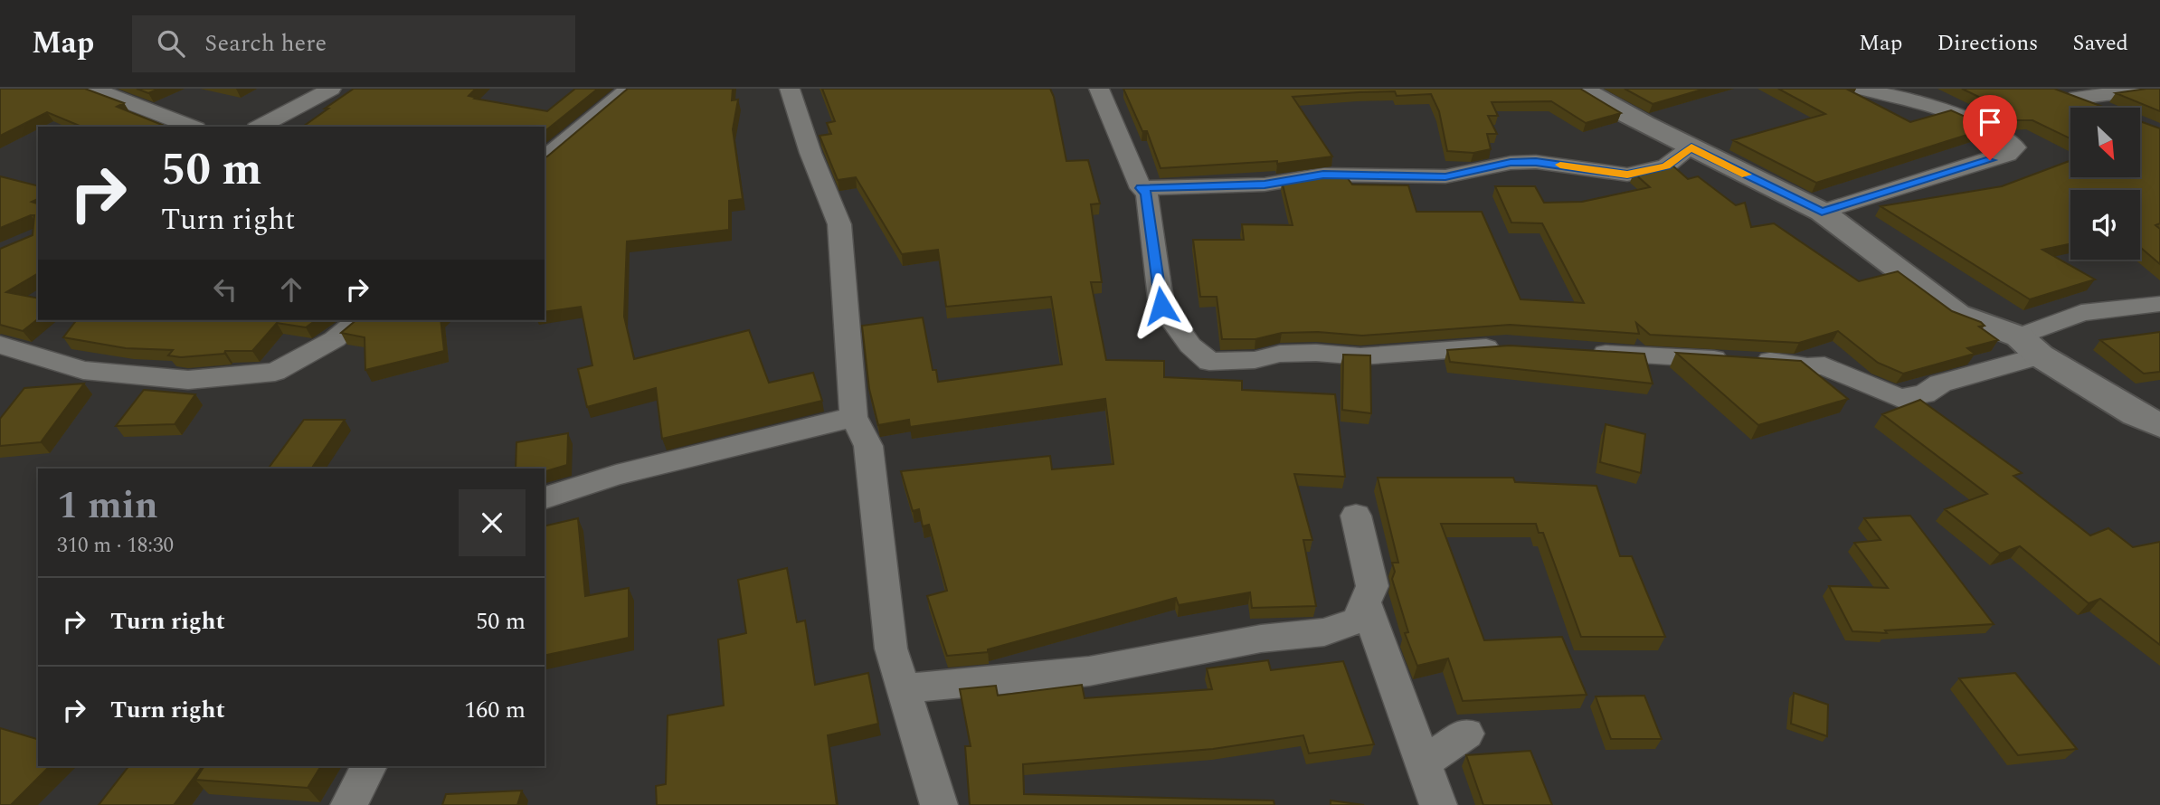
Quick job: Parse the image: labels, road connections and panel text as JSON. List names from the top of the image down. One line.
{"north":"bottom right","page":{"header":"Map","search":"Search here","nav":["Map","Directions","Saved"],"turn":["50 m","Turn right"],"heading":["1 min","310 m · 18:30"],"list":[{"name":"Turn right","value":"50 m"},{"name":"Turn right","value":"160 m"}]}}
